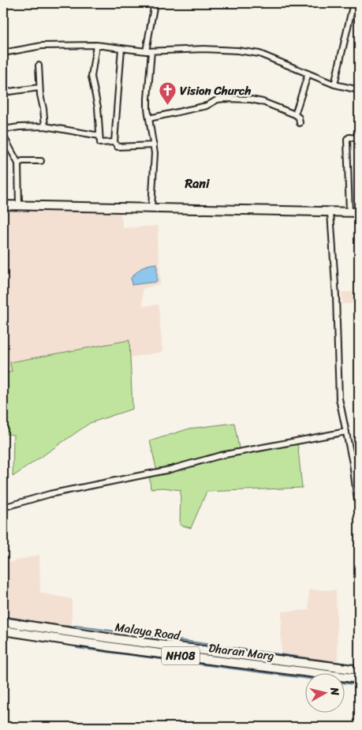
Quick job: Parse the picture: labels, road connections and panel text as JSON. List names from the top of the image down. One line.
{"streets":{"main road":["Dharan Marg","NH08"]},"crossings":[["Dharan Marg","NH08"]],"districts":["Rani"],"places":{"church":["Vision Church"]},"north":"right"}
